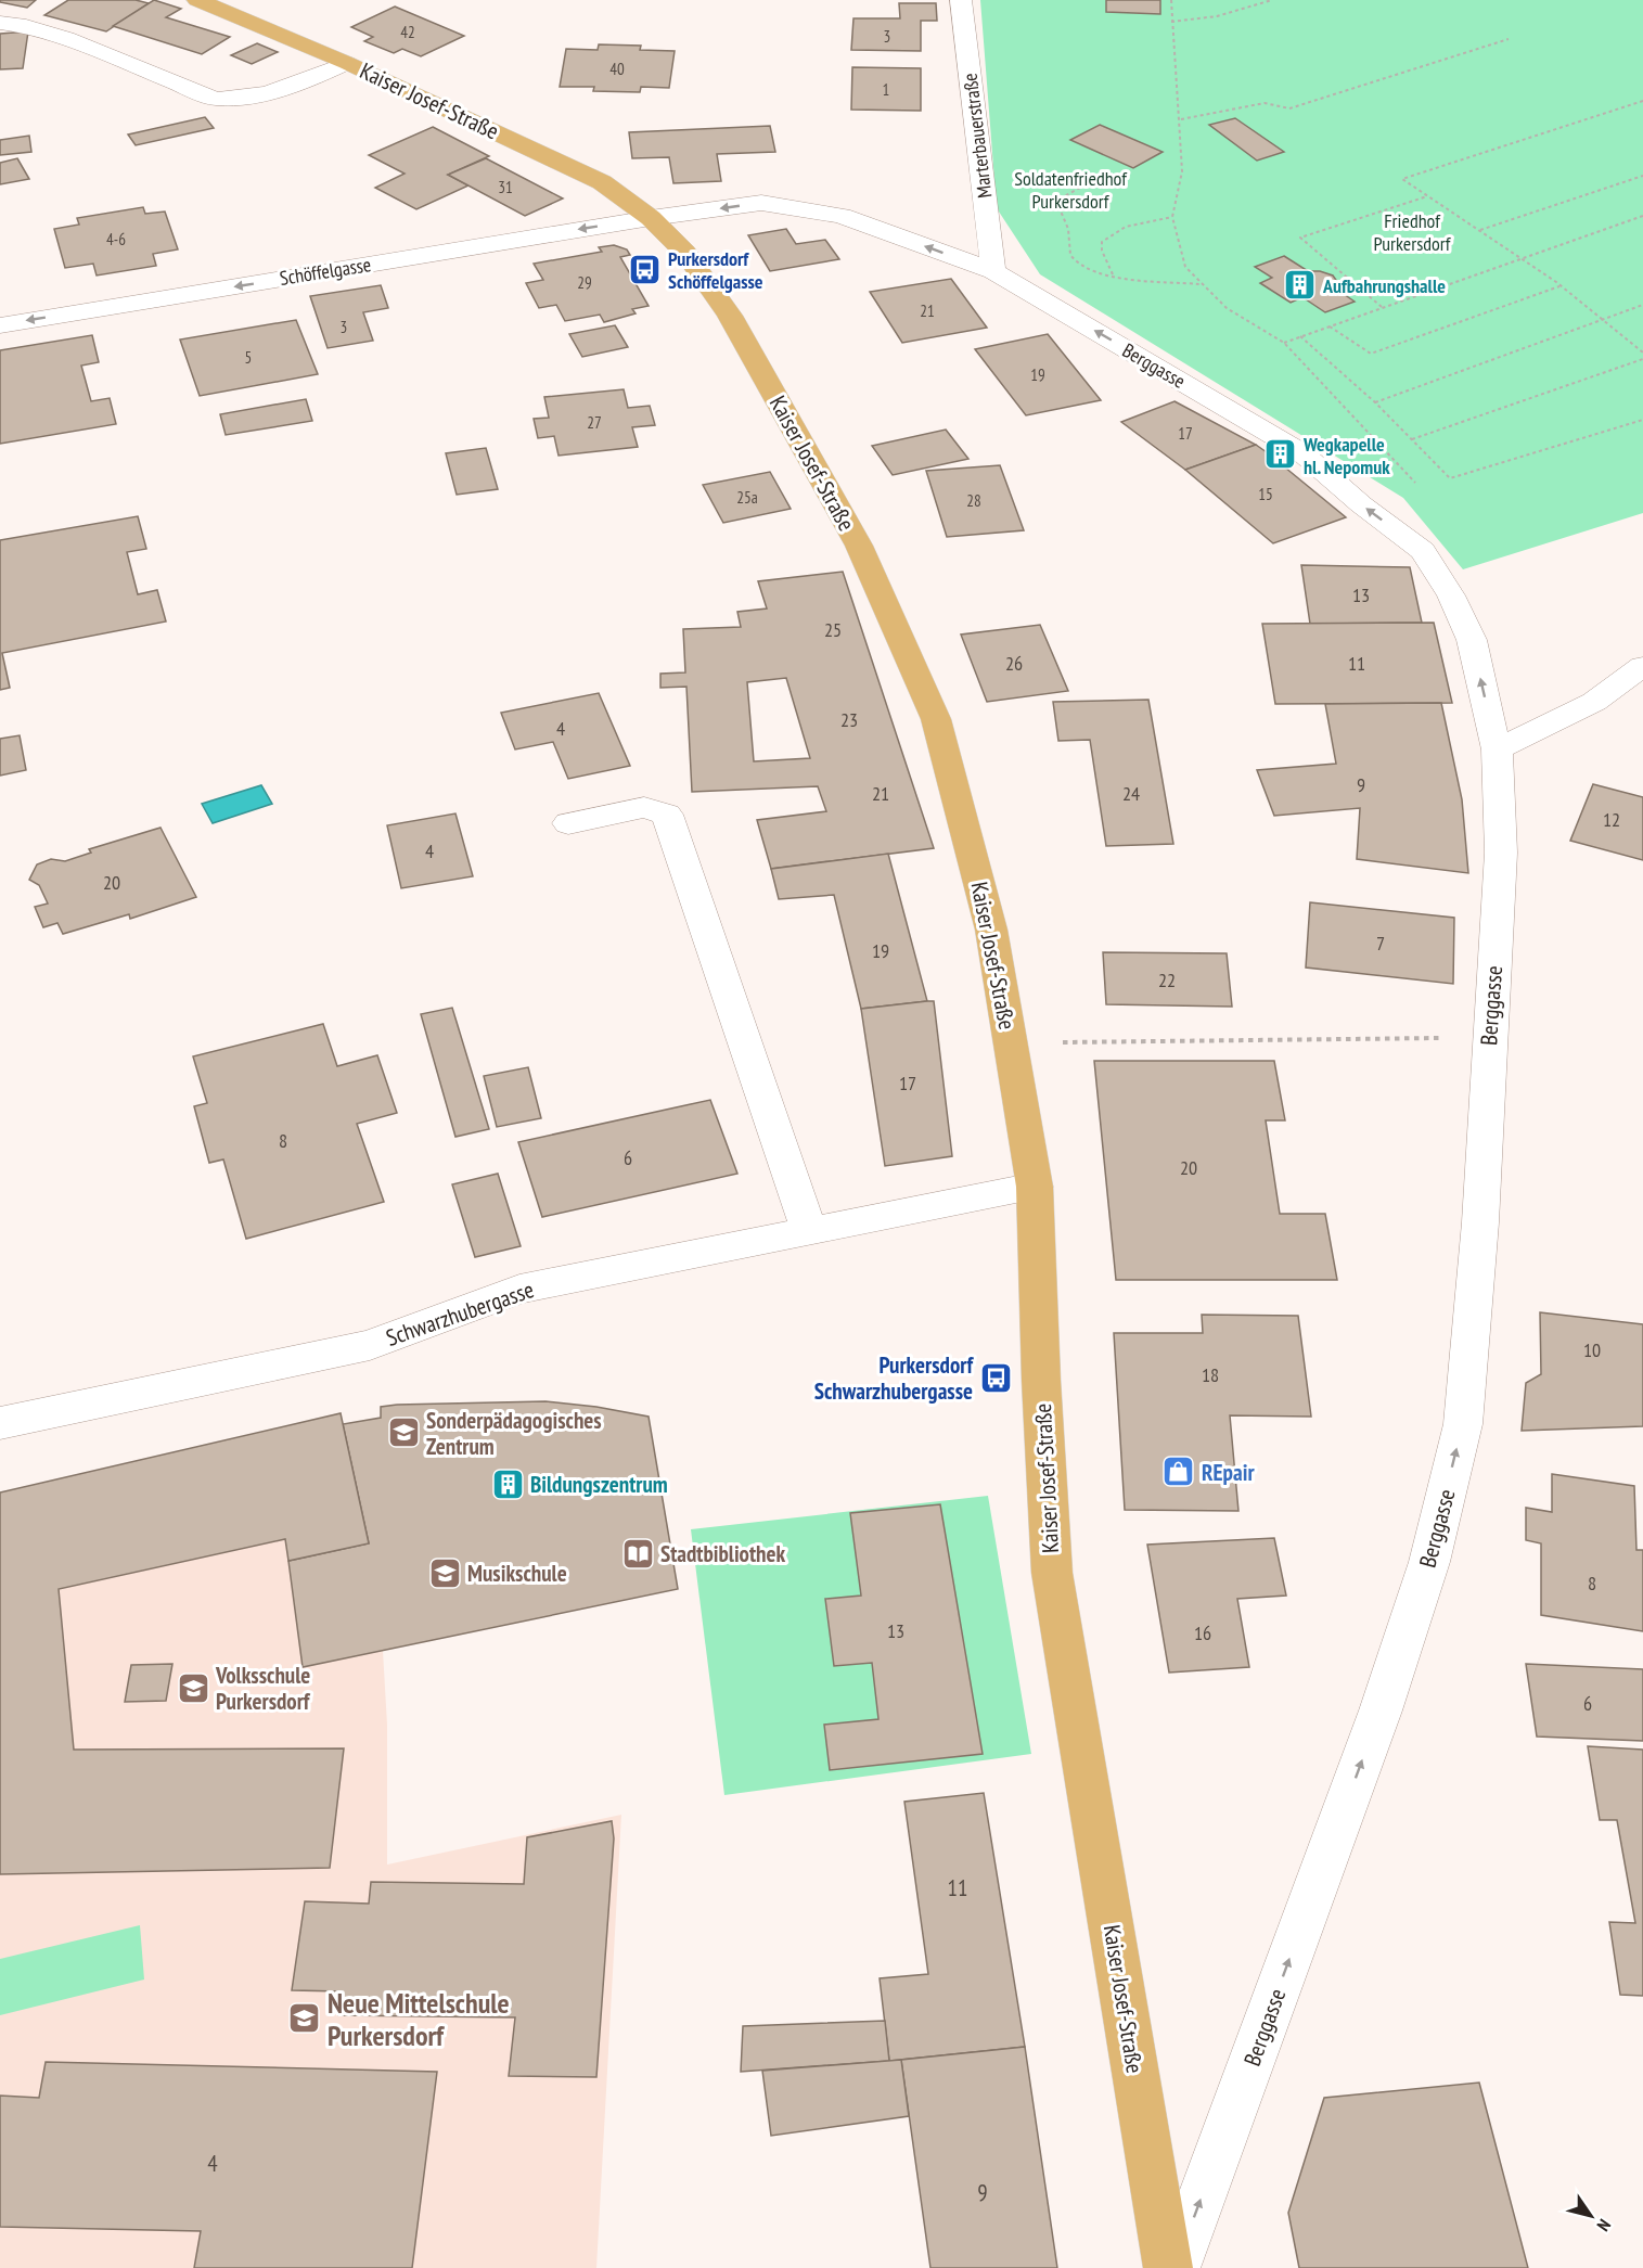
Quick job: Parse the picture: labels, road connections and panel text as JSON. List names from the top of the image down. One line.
{"streets":{"main road":["Kaiser Josef-Straße"],"street":["Marterbauerstraße","Schöffelgasse","Berggasse","Schwarzhubergasse"]},"crossings":[["Kaiser Josef-Straße","Schöffelgasse"],["Kaiser Josef-Straße","Berggasse"],["Kaiser Josef-Straße","Schwarzhubergasse"],["Marterbauerstraße","Berggasse"],["Schöffelgasse","Berggasse"]],"parks":["Soldatenfriedhof Purkersdorf","Friedhof Purkersdorf"],"places":{"bus stop":["Purkersdorf Schöffelgasse","Purkersdorf Schwarzhubergasse"],"building":["Aufbahrungshalle","Wegkapelle hl. Nepomuk","Bildungszentrum"],"school or university":["Sonderpädagogisches Zentrum","Musikschule","Volksschule Purkersdorf","Neue Mittelschule Purkersdorf"],"shop":["REpair"],"library":["Stadtbibliothek"]},"house_numbers":["42","3","40","1","31","4-6","29","21","3","5","19","27","17","15","25a","28","13","25","26","11","23","4","9","21","24","12","4","20","7","19","22","17","8","6","20","10","18","8","13","16","6","11","4","9"],"north":"bottom right"}
